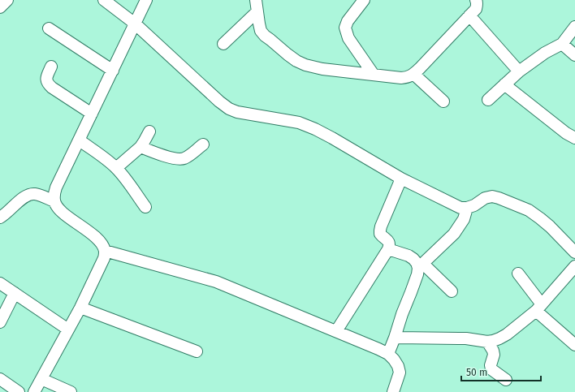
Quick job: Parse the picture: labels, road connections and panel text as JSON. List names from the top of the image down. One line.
{"scale_bar":"50 m"}
